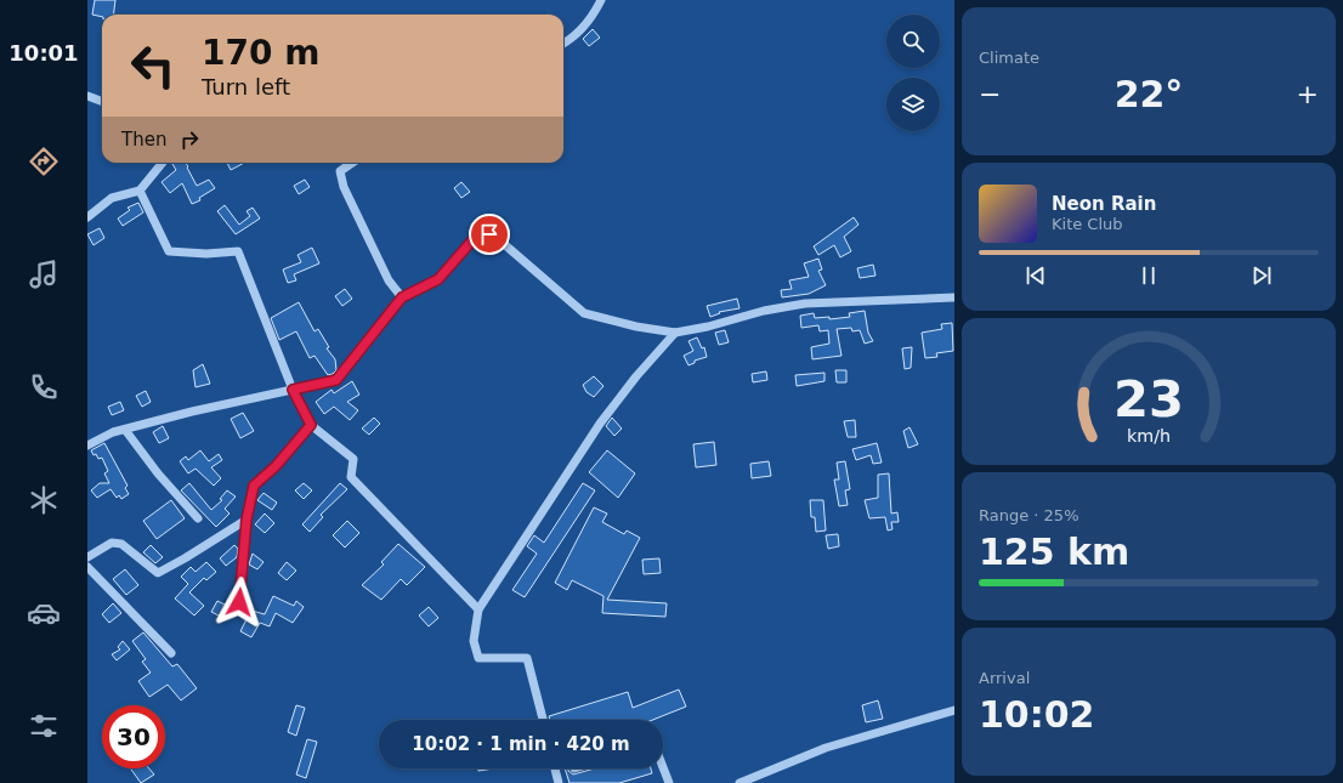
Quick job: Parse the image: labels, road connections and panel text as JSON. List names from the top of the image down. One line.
{"page":{"tabs":"10:01","tile":["Climate",["Range · 25%","125 km"],["Arrival","10:02"]],"turn":["170 m","Turn left"],"heat":["−","22°","+"],"then":"Then","song":["Neon Rain","Kite Club"],"limit":"30","trip":"10:02 · 1 min · 420 m","gauge":["23","km/h"]}}
